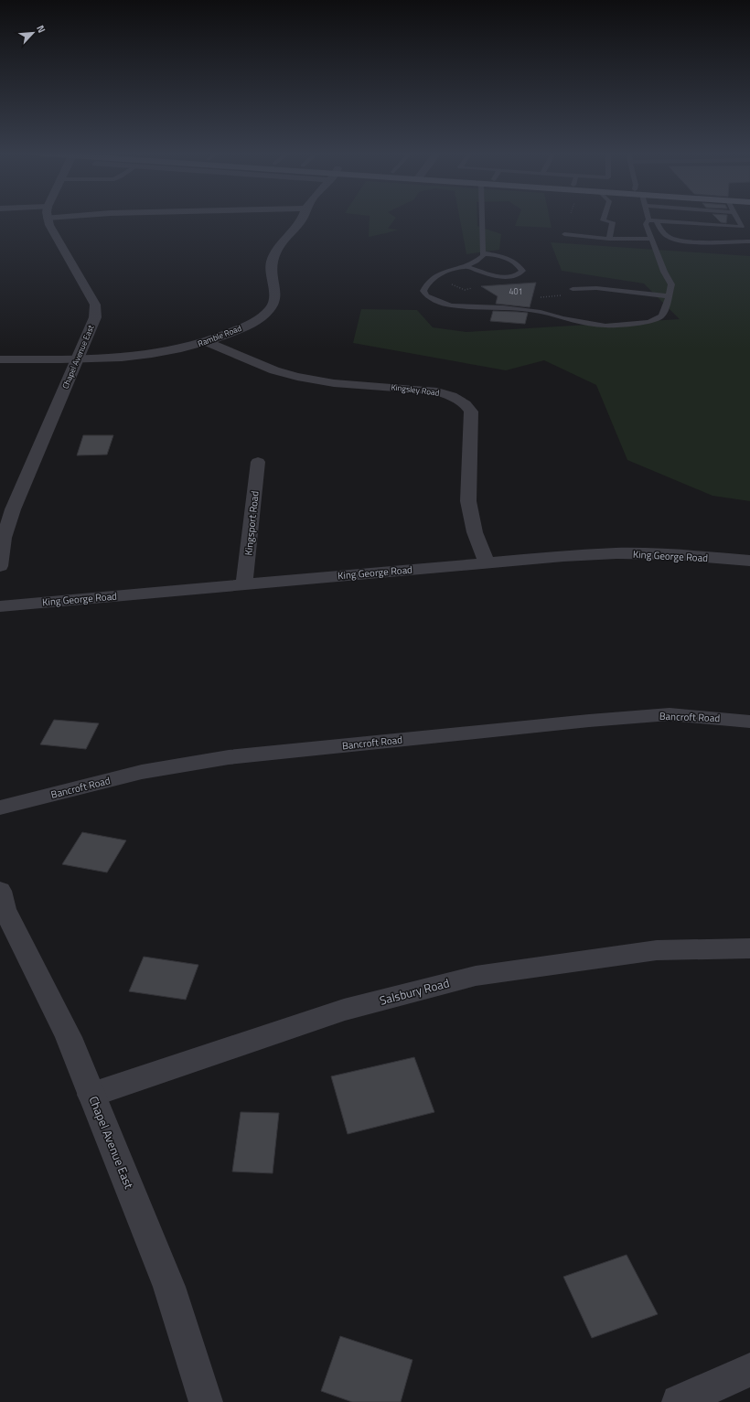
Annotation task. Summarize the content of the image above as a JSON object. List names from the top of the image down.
{
  "streets": {
    "street": [
      "Ramble Road",
      "Chapel Avenue East",
      "Kingsley Road",
      "Kingsport Road",
      "King George Road",
      "Bancroft Road",
      "Salsbury Road"
    ]
  },
  "crossings": [
    ["Ramble Road", "Chapel Avenue East"],
    ["Ramble Road", "Kingsley Road"],
    ["Chapel Avenue East", "Salsbury Road"],
    ["Kingsley Road", "King George Road"],
    ["Kingsport Road", "King George Road"]
  ],
  "house_numbers": ["401"],
  "north": "top right"
}
